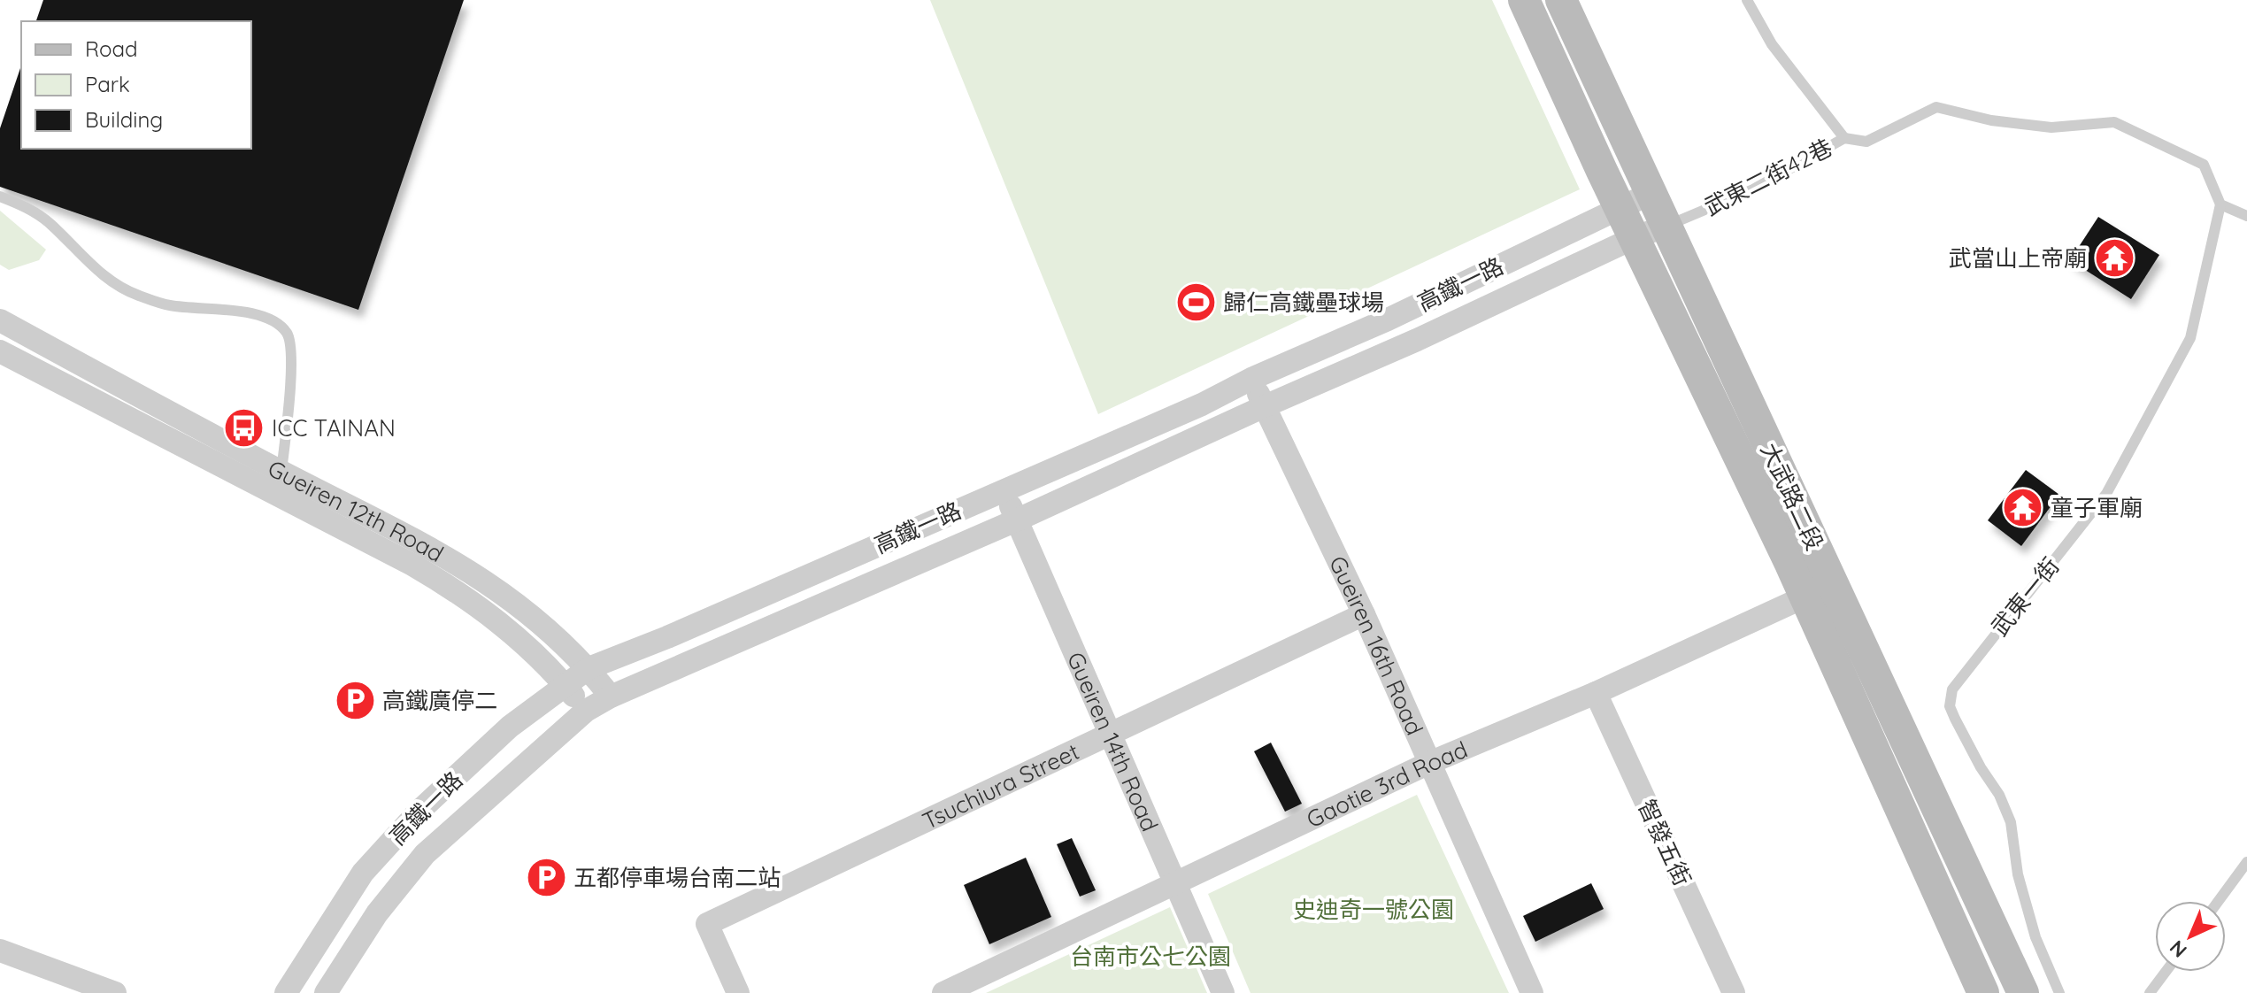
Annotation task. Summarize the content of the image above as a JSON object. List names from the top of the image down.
{
  "streets": {
    "street": [
      "高鐵一路",
      "大武路二段",
      "Gueiren 12th Road",
      "Gueiren 16th Road",
      "Gueiren 14th Road",
      "Gaotie 3rd Road",
      "Tsuchiura Street",
      "智發五街"
    ],
    "lane": ["武東二街42巷", "武東一街"]
  },
  "crossings": [
    ["武東二街42巷", "高鐵一路"],
    ["武東二街42巷", "大武路二段"],
    ["武東二街42巷", "武東一街"],
    ["高鐵一路", "大武路二段"],
    ["高鐵一路", "Gueiren 12th Road"],
    ["高鐵一路", "Gueiren 16th Road"],
    ["高鐵一路", "Gueiren 14th Road"],
    ["大武路二段", "Gaotie 3rd Road"],
    ["Gueiren 16th Road", "Gaotie 3rd Road"],
    ["Gueiren 16th Road", "Tsuchiura Street"],
    ["Gueiren 14th Road", "Gaotie 3rd Road"],
    ["Gueiren 14th Road", "Tsuchiura Street"],
    ["Gaotie 3rd Road", "智發五街"]
  ],
  "parks": ["史迪奇一號公園", "台南市公七公園"],
  "places": {
    "temple": ["武當山上帝廟", "童子軍廟"],
    "sports": ["歸仁高鐵壘球場"],
    "bus stop": ["ICC TAINAN"],
    "parking": ["高鐵廣停二", "五都停車場台南二站"]
  },
  "legend": ["Road", "Park", "Building"],
  "north": "bottom left"
}
